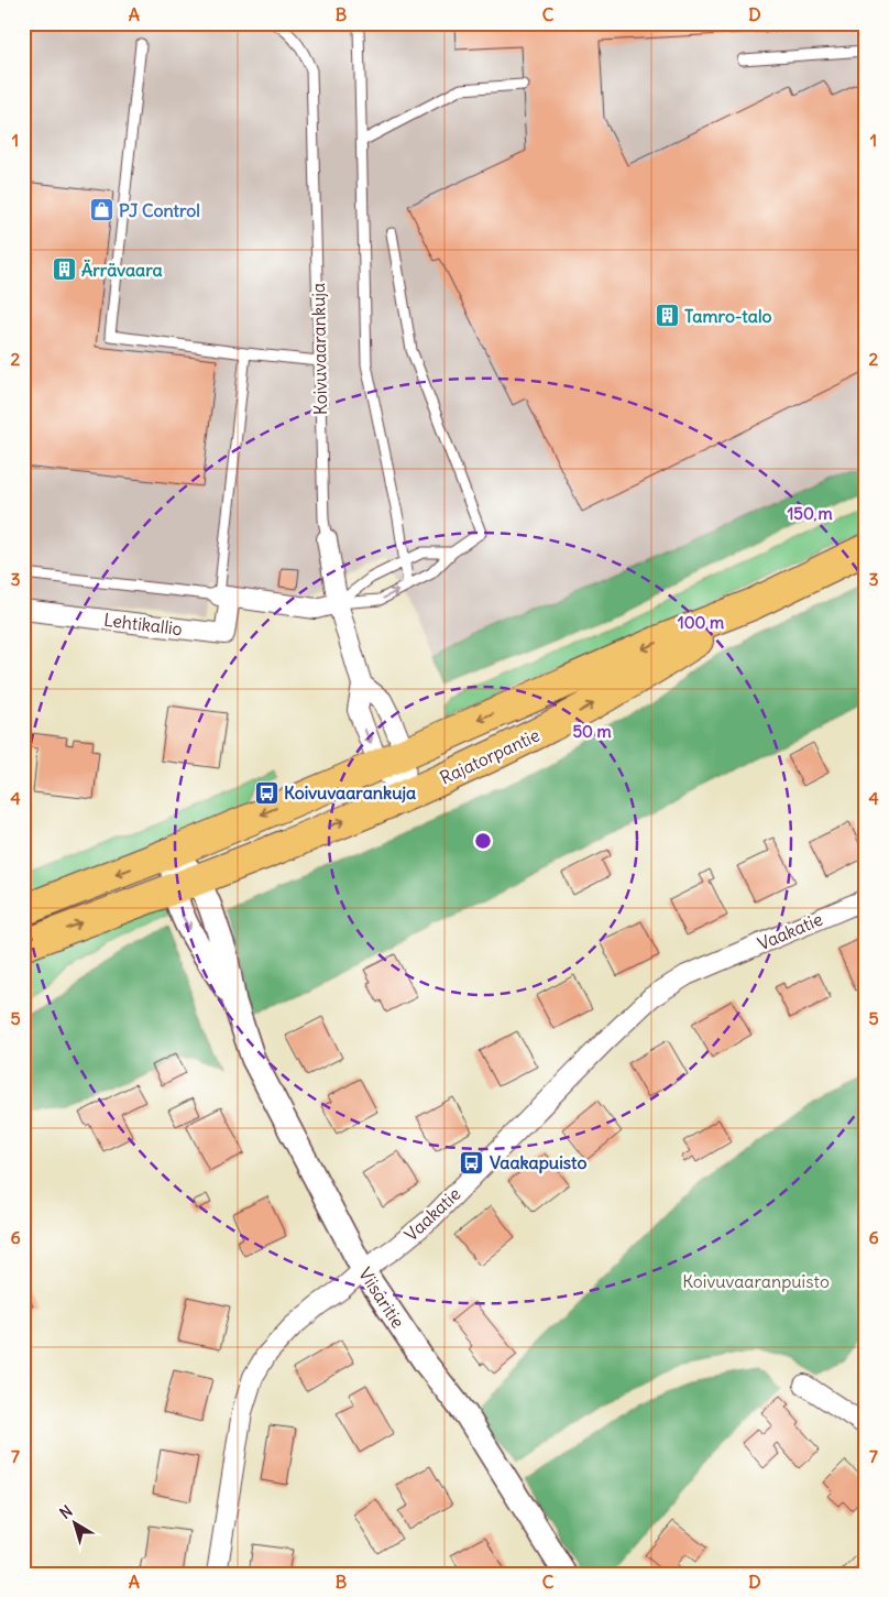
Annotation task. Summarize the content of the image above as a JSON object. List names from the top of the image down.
{
  "streets": {
    "main road": ["Rajatorpantie"],
    "street": [
      "Koivuvaarankuja",
      "Lehtikallio",
      "Vaakatie",
      "Viisaritie"
    ]
  },
  "crossings": [
    ["Koivuvaarankuja", "Rajatorpantie"],
    ["Rajatorpantie", "Viisaritie"],
    ["Vaakatie", "Viisaritie"]
  ],
  "parks": ["Koivuvaaranpuisto"],
  "places": {
    "shop": ["PJ Control"],
    "building": ["Ärrävaara", "Tamro-talo"],
    "bus stop": ["Koivuvaarankuja", "Vaakapuisto"]
  },
  "north": "top left",
  "grid": {
    "columns": [
      "A",
      "B",
      "C",
      "D"
    ],
    "rows": [
      "1",
      "2",
      "3",
      "4",
      "5",
      "6",
      "7"
    ]
  },
  "rings": ["150 m", "100 m", "50 m"]
}
